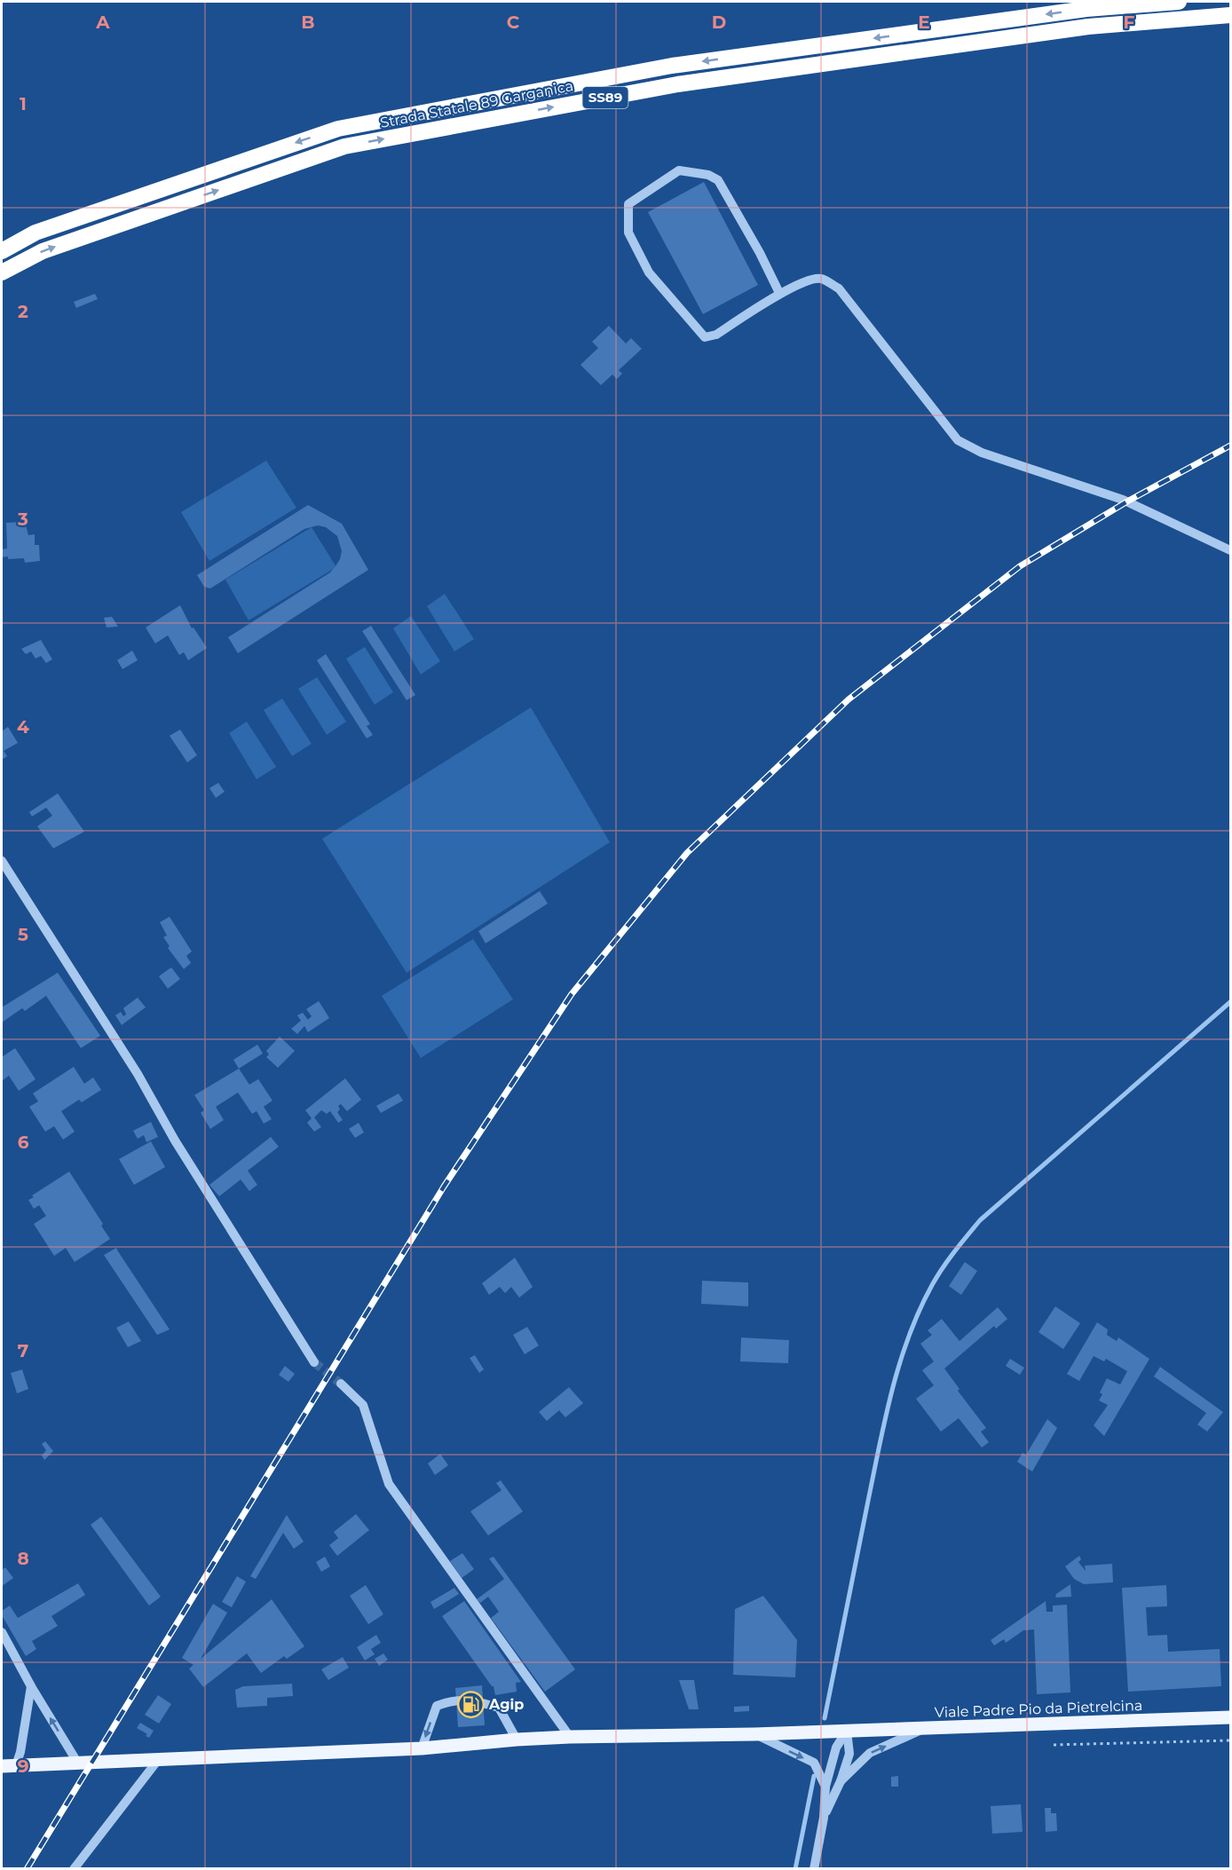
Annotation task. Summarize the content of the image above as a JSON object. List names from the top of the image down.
{
  "streets": {
    "highway": ["SS89", "Strada Statale 89 Garganica"],
    "main road": ["Viale Padre Pio da Pietrelcina"]
  },
  "places": {
    "fuel station": ["Agip"]
  },
  "grid": {
    "columns": [
      "A",
      "B",
      "C",
      "D",
      "E",
      "F"
    ],
    "rows": [
      "1",
      "2",
      "3",
      "4",
      "5",
      "6",
      "7",
      "8",
      "9"
    ]
  }
}
